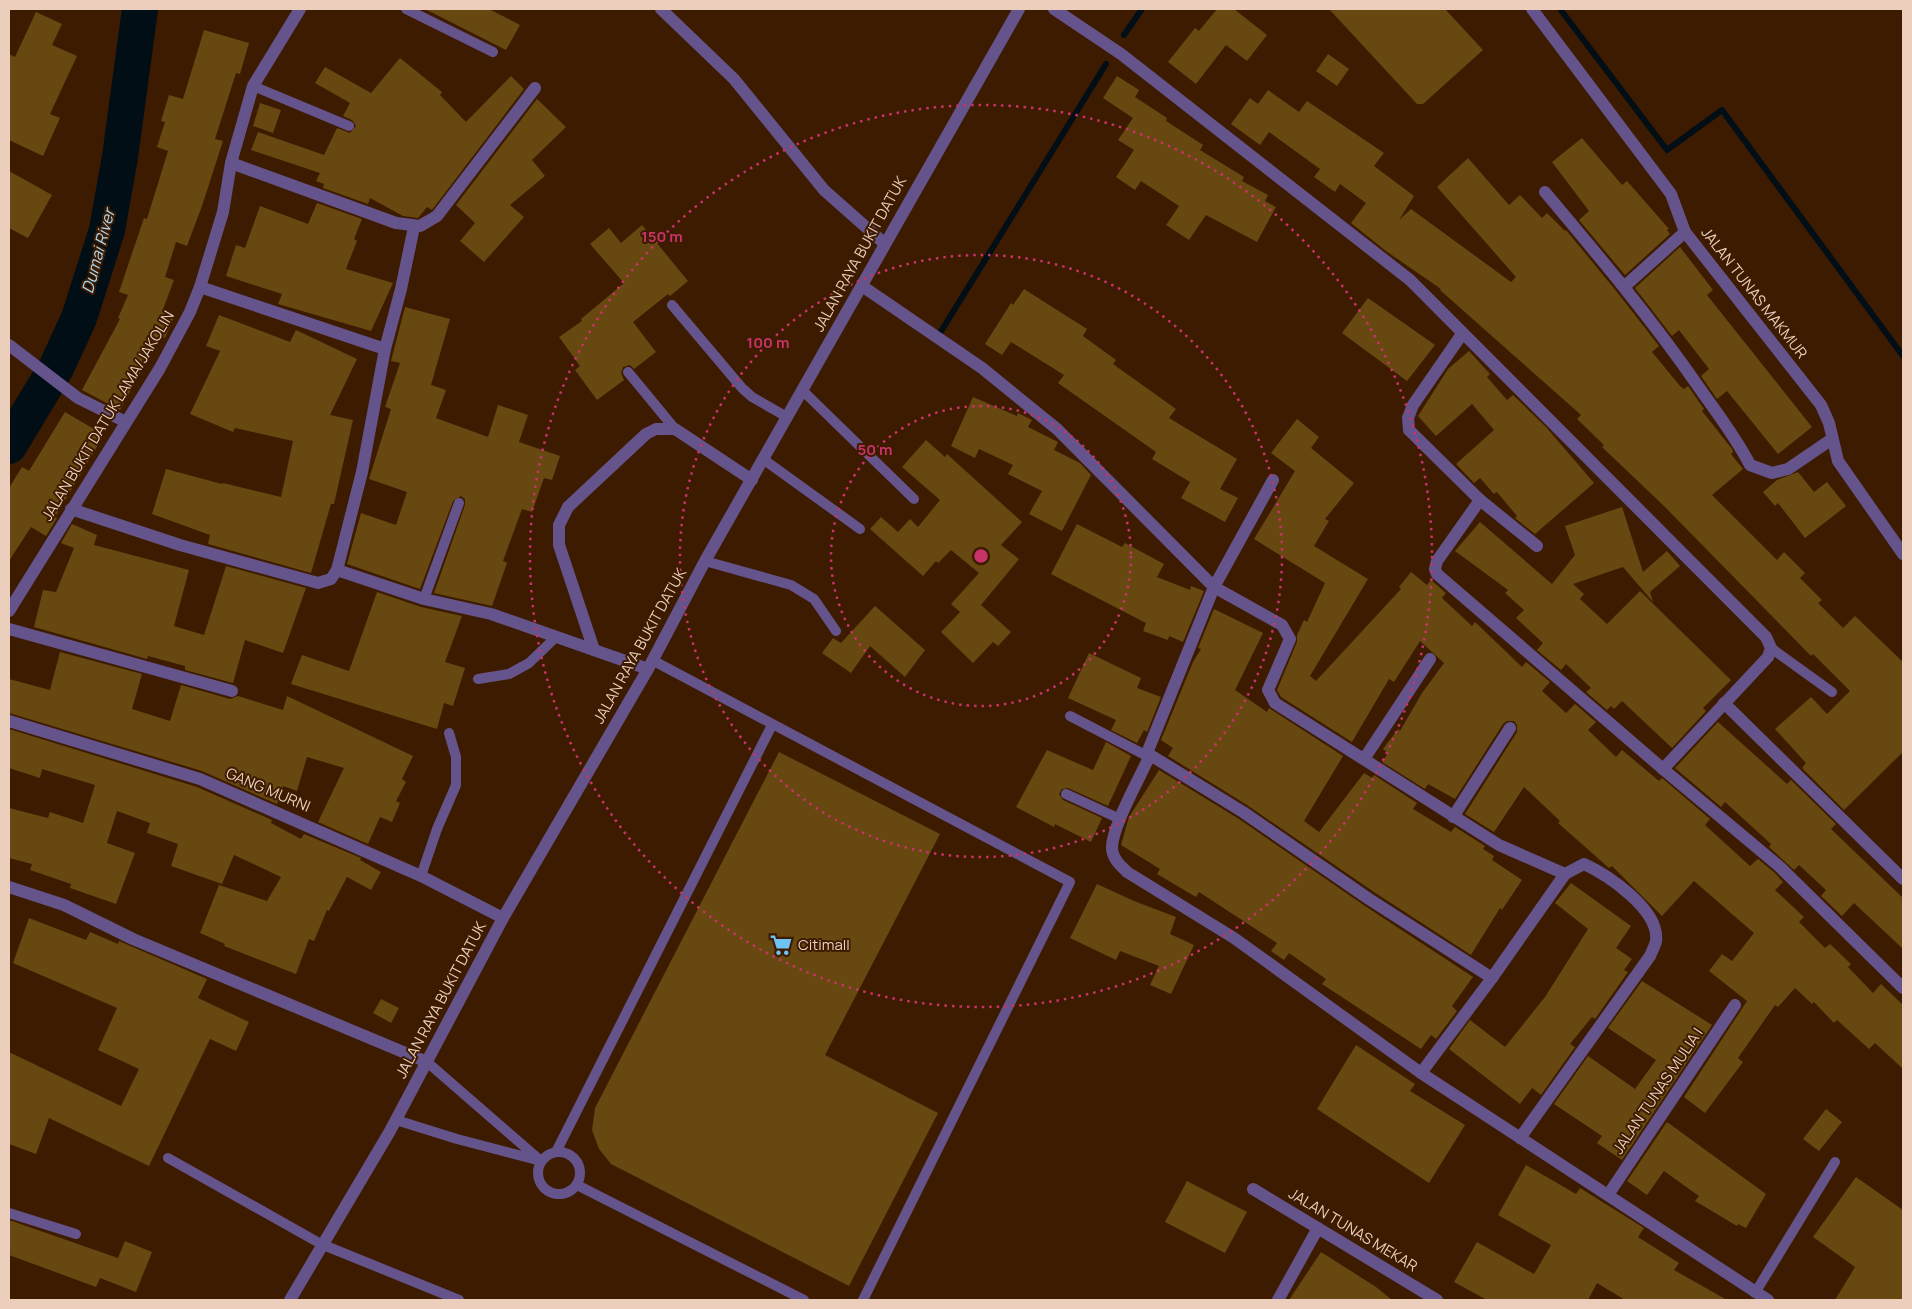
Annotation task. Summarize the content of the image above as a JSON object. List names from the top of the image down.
{
  "streets": {
    "street": [
      "JALAN RAYA BUKIT DATUK",
      "JALAN TUNAS MAKMUR",
      "JALAN BUKIT DATUK LAMA/JAKOLIN",
      "GANG MURNI",
      "JALAN TUNAS MULIA I",
      "JALAN TUNAS MEKAR"
    ]
  },
  "crossings": [
    ["JALAN RAYA BUKIT DATUK", "GANG MURNI"]
  ],
  "water": ["Dumai River"],
  "places": {
    "supermarket": ["Citimall"]
  },
  "rings": ["150 m", "100 m", "50 m"]
}
